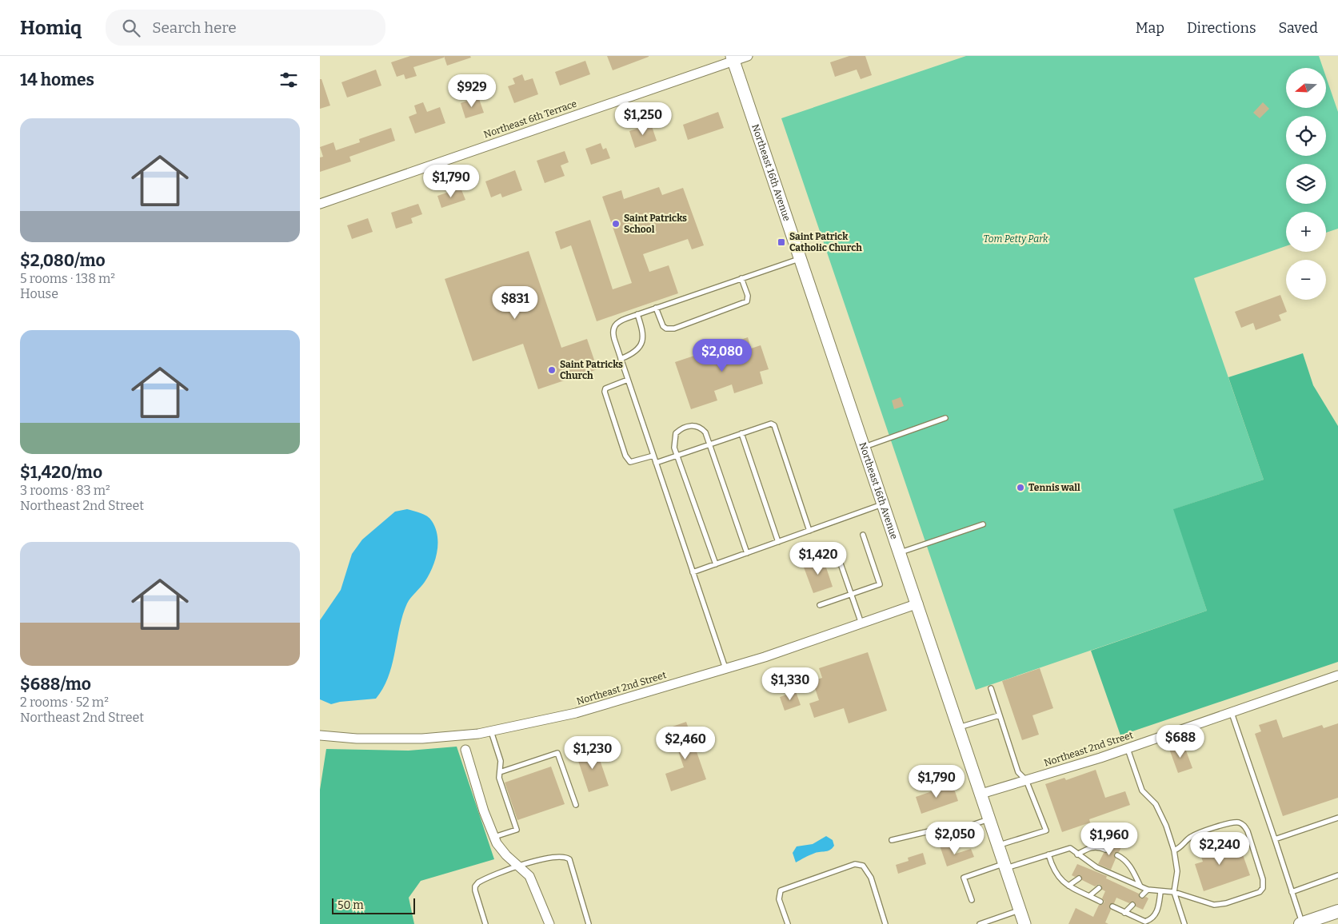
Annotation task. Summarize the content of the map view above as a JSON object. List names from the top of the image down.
{
  "streets": {
    "street": ["Northeast 6th Terrace", "Northeast 16th Avenue", "Northeast 2nd Street"]
  },
  "crossings": [
    ["Northeast 6th Terrace", "Northeast 16th Avenue"],
    ["Northeast 16th Avenue", "Northeast 2nd Street"]
  ],
  "parks": ["Tom Petty Park"],
  "places": {
    "other": ["Saint Patricks School", "Saint Patricks Church", "Tennis wall"],
    "transit": ["Saint Patrick Catholic Church"]
  },
  "scale_bar": "50 m",
  "north": "left",
  "page": {
    "header": "Homiq",
    "search": "Search here",
    "nav": ["Map", "Directions", "Saved"],
    "heading": "14 homes",
    "map_buttons": ["+", "−"],
    "price": [
      "$929",
      "$1,250",
      "$1,790",
      "$831",
      "$2,080",
      "$1,420",
      "$1,330",
      "$688",
      "$2,460",
      "$1,230",
      "$1,790",
      "$2,050",
      "$1,960",
      "$2,240"
    ],
    "list": [
      {
        "name": "$2,080/mo",
        "note": "5 rooms · 138 m² · House"
      },
      {
        "name": "$1,420/mo",
        "note": "3 rooms · 83 m² · Northeast 2nd Street"
      },
      {
        "name": "$688/mo",
        "note": "2 rooms · 52 m² · Northeast 2nd Street"
      }
    ],
    "scale": "50 m"
  }
}
